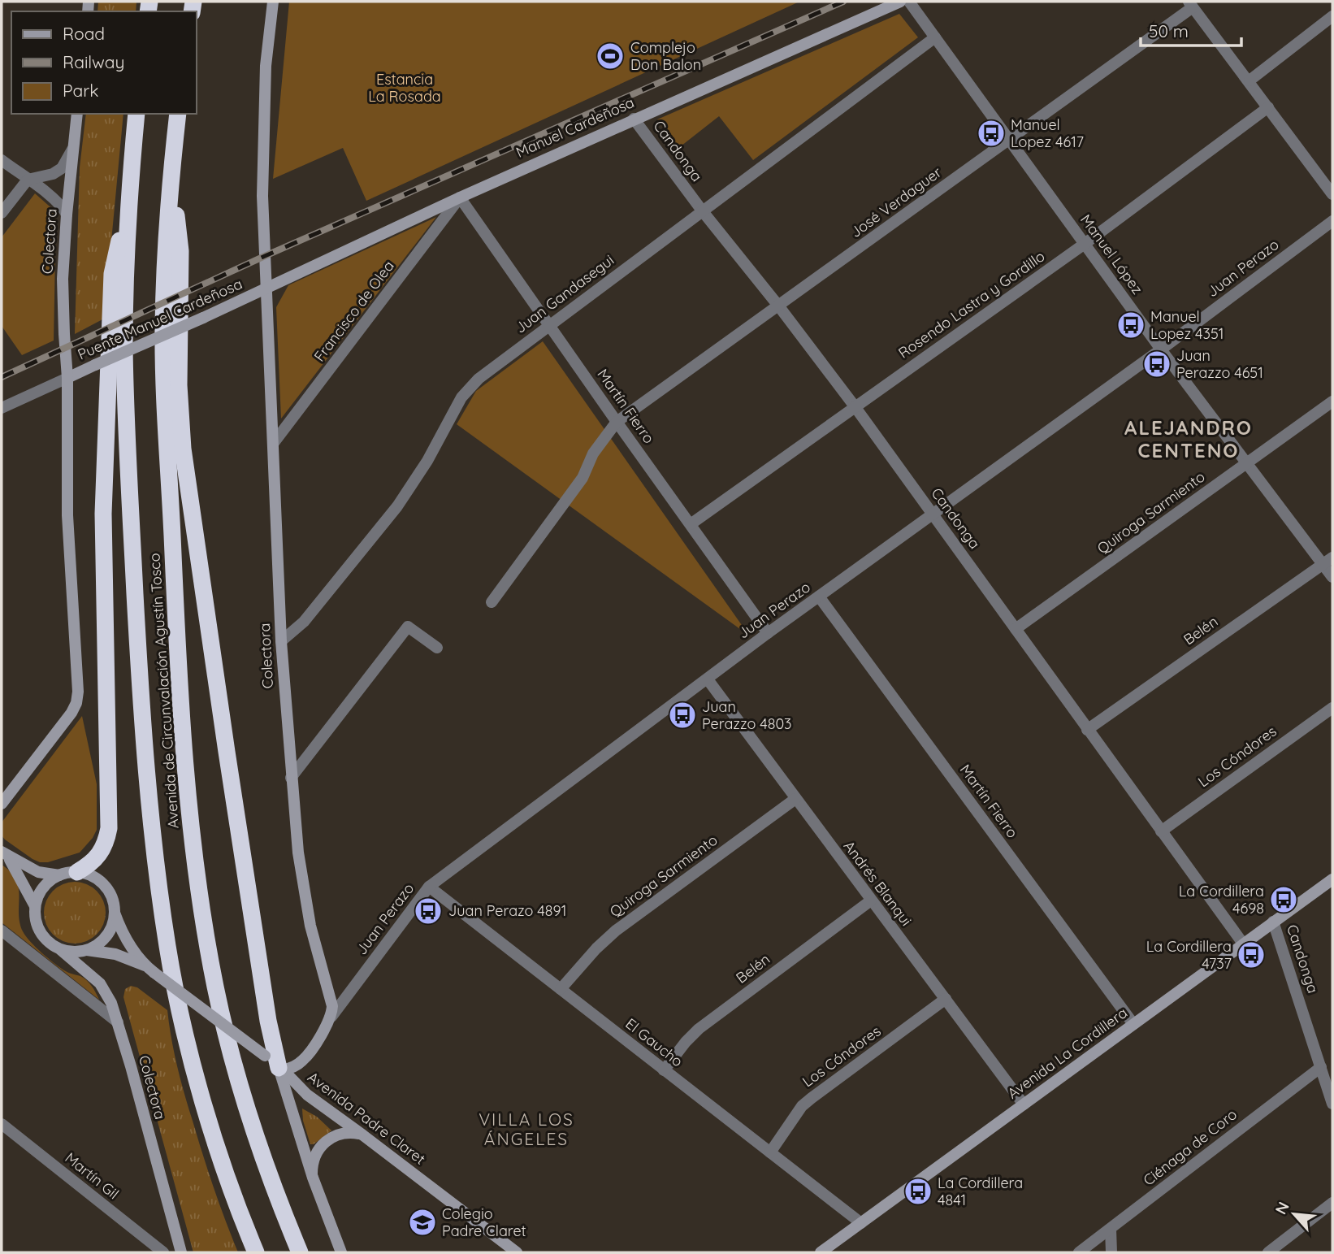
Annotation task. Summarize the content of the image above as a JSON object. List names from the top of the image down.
{
  "streets": {
    "highway": ["Avenida de Circunvalación Agustín Tosco"],
    "main road": [
      "Manuel Cardeñosa",
      "Colectora",
      "Juan Perazo",
      "Puente Manuel Cardeñosa",
      "Avenida La Cordillera",
      "Avenida Padre Claret"
    ],
    "street": [
      "Candonga",
      "José Verdaguer",
      "Manuel López",
      "Juan Gandasegui",
      "Rosendo Lastra y Gordillo",
      "Francisco de Olea",
      "Martín Fierro",
      "Quiroga Sarmiento",
      "Belén",
      "Los Cóndores",
      "Andrés Blanqui",
      "El Gaucho",
      "Ciénaga de Coro",
      "Martín Gil"
    ]
  },
  "crossings": [
    ["Manuel Cardeñosa", "Candonga"],
    ["Manuel Cardeñosa", "Colectora"],
    ["Manuel Cardeñosa", "Francisco de Olea"],
    ["Manuel Cardeñosa", "Puente Manuel Cardeñosa"],
    ["Manuel Cardeñosa", "Martín Fierro"],
    ["Candonga", "José Verdaguer"],
    ["Candonga", "Juan Perazo"],
    ["Candonga", "Juan Gandasegui"],
    ["Candonga", "Rosendo Lastra y Gordillo"],
    ["Candonga", "Quiroga Sarmiento"],
    ["Candonga", "Belén"],
    ["Candonga", "Los Cóndores"],
    ["Candonga", "Avenida La Cordillera"],
    ["Candonga", "Ciénaga de Coro"],
    ["José Verdaguer", "Manuel López"],
    ["José Verdaguer", "Martín Fierro"],
    ["Colectora", "Juan Perazo"],
    ["Colectora", "Juan Gandasegui"],
    ["Colectora", "Francisco de Olea"],
    ["Colectora", "Puente Manuel Cardeñosa"],
    ["Colectora", "Avenida Padre Claret"],
    ["Manuel López", "Juan Perazo"],
    ["Manuel López", "Juan Gandasegui"],
    ["Manuel López", "Rosendo Lastra y Gordillo"],
    ["Manuel López", "Quiroga Sarmiento"],
    ["Manuel López", "Belén"],
    ["Juan Perazo", "Martín Fierro"],
    ["Juan Perazo", "Andrés Blanqui"],
    ["Juan Perazo", "El Gaucho"],
    ["Juan Perazo", "Avenida Padre Claret"],
    ["Juan Gandasegui", "Martín Fierro"],
    ["Rosendo Lastra y Gordillo", "Martín Fierro"],
    ["Francisco de Olea", "Martín Fierro"],
    ["Martín Fierro", "Avenida La Cordillera"],
    ["Quiroga Sarmiento", "Andrés Blanqui"],
    ["Quiroga Sarmiento", "El Gaucho"],
    ["Belén", "Andrés Blanqui"],
    ["Belén", "El Gaucho"],
    ["Los Cóndores", "Andrés Blanqui"],
    ["Los Cóndores", "El Gaucho"],
    ["Andrés Blanqui", "Avenida La Cordillera"],
    ["El Gaucho", "Avenida La Cordillera"]
  ],
  "districts": ["ALEJANDRO CENTENO", "VILLA LOS ÁNGELES"],
  "parks": ["Estancia La Rosada"],
  "places": {
    "sports": ["Complejo Don Balon"],
    "bus stop": [
      "Manuel Lopez 4617",
      "Manuel Lopez 4351",
      "Juan Perazzo 4651",
      "Juan Perazzo 4803",
      "La Cordillera 4698",
      "Juan Perazo 4891",
      "La Cordillera 4737",
      "La Cordillera 4841"
    ],
    "school or university": ["Colegio Padre Claret"]
  },
  "legend": ["Road", "Railway", "Park"],
  "scale_bar": "50 m",
  "north": "top left"
}
